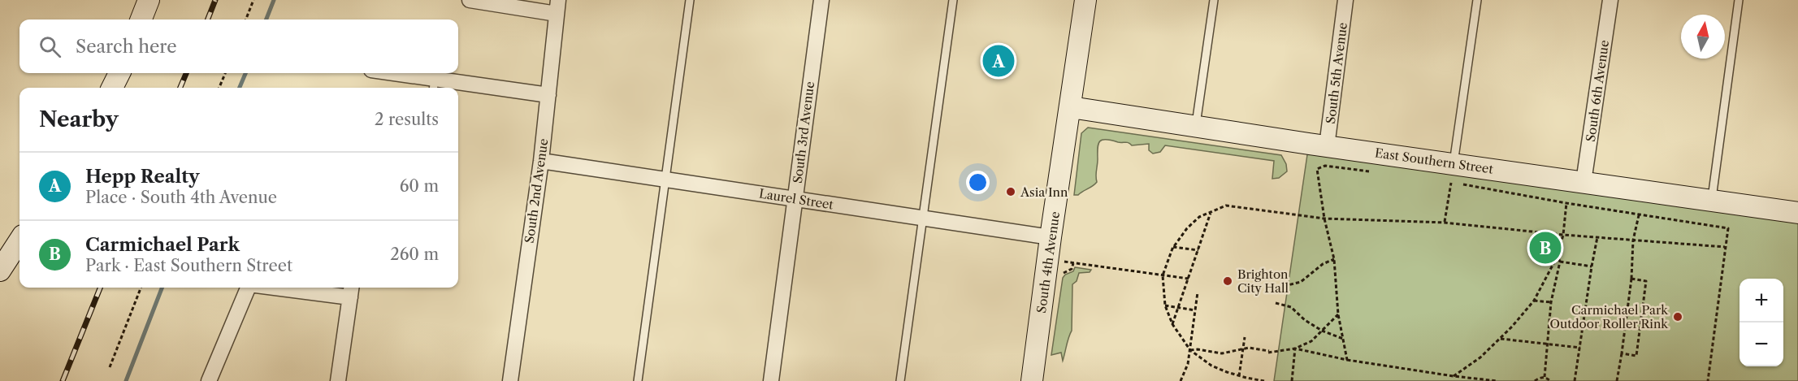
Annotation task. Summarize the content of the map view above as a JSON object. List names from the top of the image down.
{
  "streets": {
    "street": [
      "South 5th Avenue",
      "South 6th Avenue",
      "South 3rd Avenue",
      "East Southern Street",
      "South 2nd Avenue",
      "Laurel Street",
      "South 4th Avenue"
    ]
  },
  "crossings": [
    ["South 5th Avenue", "East Southern Street"],
    ["South 6th Avenue", "East Southern Street"],
    ["South 3rd Avenue", "Laurel Street"],
    ["East Southern Street", "South 4th Avenue"],
    ["South 2nd Avenue", "Laurel Street"],
    ["Laurel Street", "South 4th Avenue"]
  ],
  "places": ["Asia Inn", "Brighton City Hall", "Carmichael Park Outdoor Roller Rink"],
  "north": "top",
  "page": {
    "search": "Search here",
    "pins": ["A", "B"],
    "heading": ["Nearby", "2 results"],
    "list": [
      {
        "mark": "A",
        "name": "Hepp Realty",
        "note": "Place · South 4th Avenue",
        "value": "60 m"
      },
      {
        "mark": "B",
        "name": "Carmichael Park",
        "note": "Park · East Southern Street",
        "value": "260 m"
      }
    ],
    "map_buttons": ["+", "−"]
  }
}
